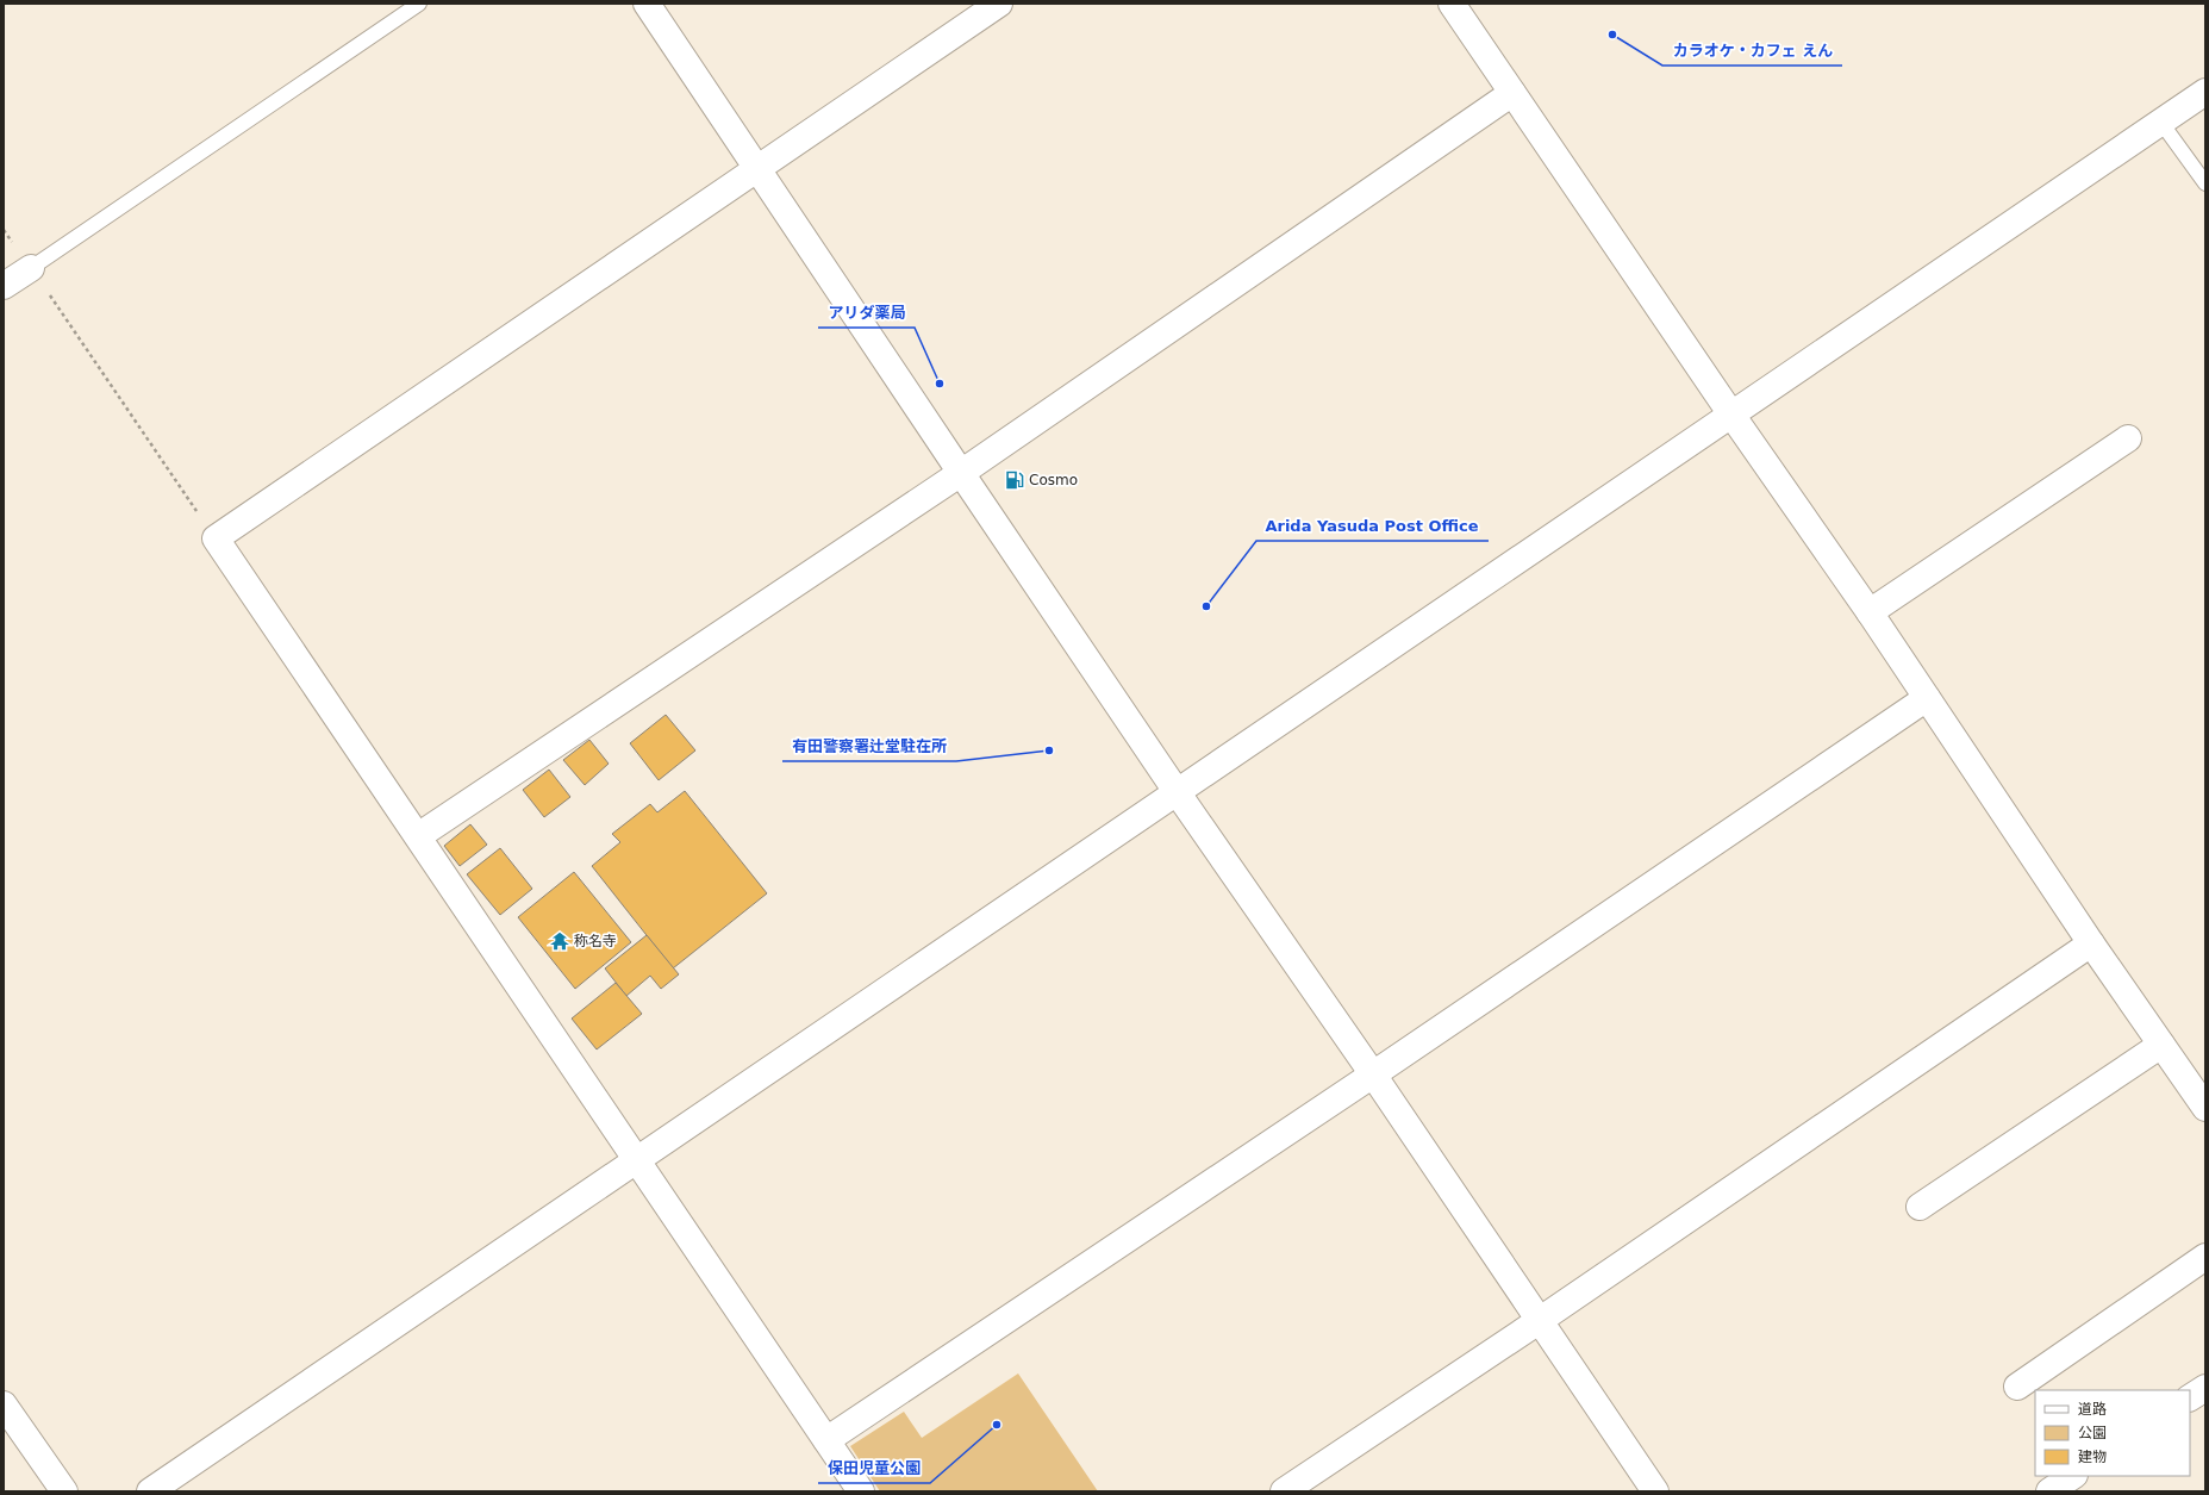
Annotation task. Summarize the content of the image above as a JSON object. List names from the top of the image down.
{
  "places": {
    "other": [
      "カラオケ・カフェ えん",
      "アリダ薬局",
      "Arida Yasuda Post Office",
      "有田警察署辻堂駐在所",
      "保田児童公園"
    ],
    "fuel station": ["Cosmo"],
    "temple": ["称名寺"]
  },
  "legend": ["道路", "公園", "建物"]
}
